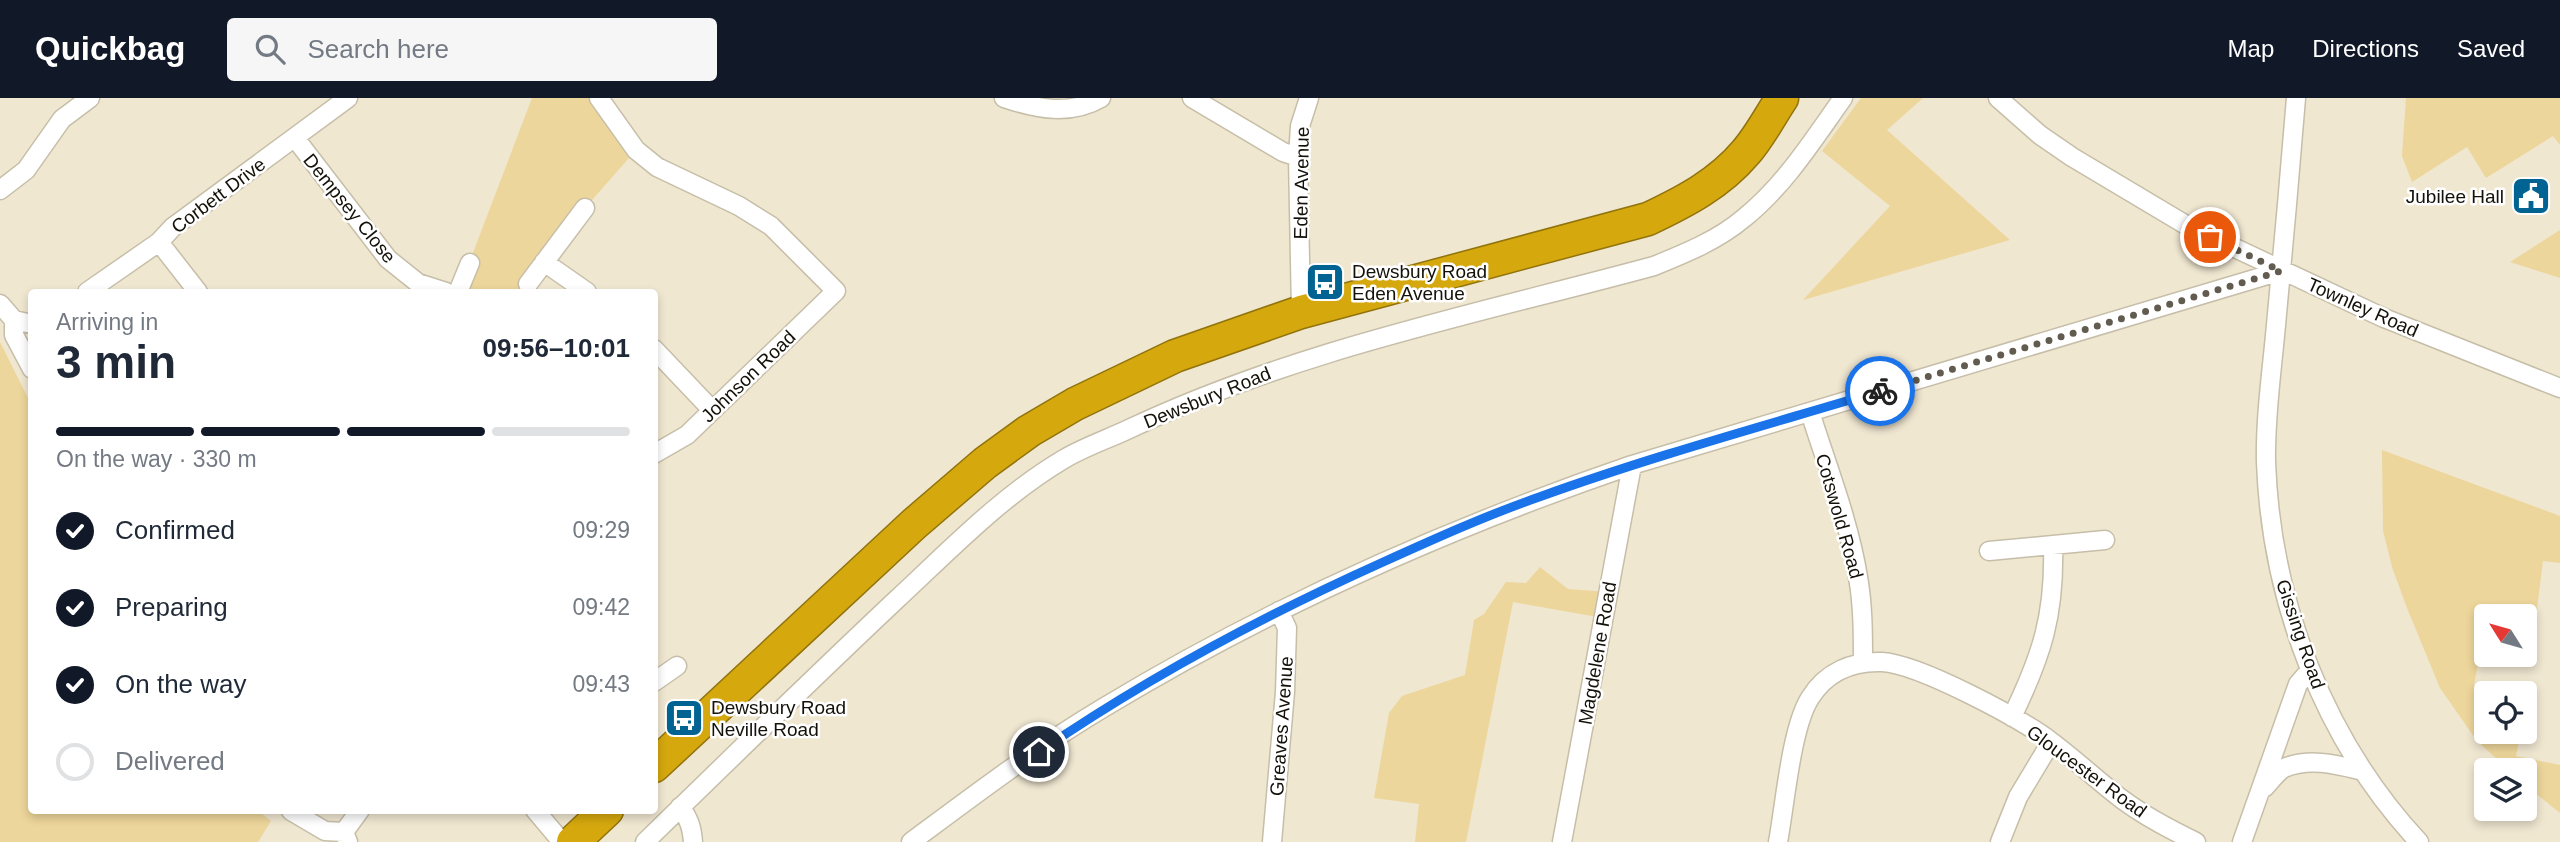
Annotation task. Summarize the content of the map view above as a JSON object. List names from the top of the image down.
{
  "streets": {
    "street": [
      "Eden Avenue",
      "Corbett Drive",
      "Dempsey Close",
      "Townley Road",
      "Johnson Road",
      "Dewsbury Road",
      "Cotswold Road",
      "Gissing Road",
      "Magdelene Road",
      "Greaves Avenue",
      "Gloucester Road"
    ]
  },
  "crossings": [
    ["Corbett Drive", "Dempsey Close"],
    ["Townley Road", "Gissing Road"],
    ["Cotswold Road", "Gloucester Road"]
  ],
  "places": {
    "public building": ["Jubilee Hall"],
    "bus stop": ["Dewsbury Road Eden Avenue", "Dewsbury Road Neville Road"]
  },
  "north": "top left",
  "page": {
    "header": "Quickbag",
    "search": "Search here",
    "nav": ["Map", "Directions", "Saved"],
    "heading": ["3 min", "Arriving in", "09:56–10:01"],
    "bar": "On the way · 330 m",
    "list": [
      ["Confirmed", "09:29"],
      ["Preparing", "09:42"],
      ["On the way", "09:43"],
      "Delivered"
    ]
  }
}
